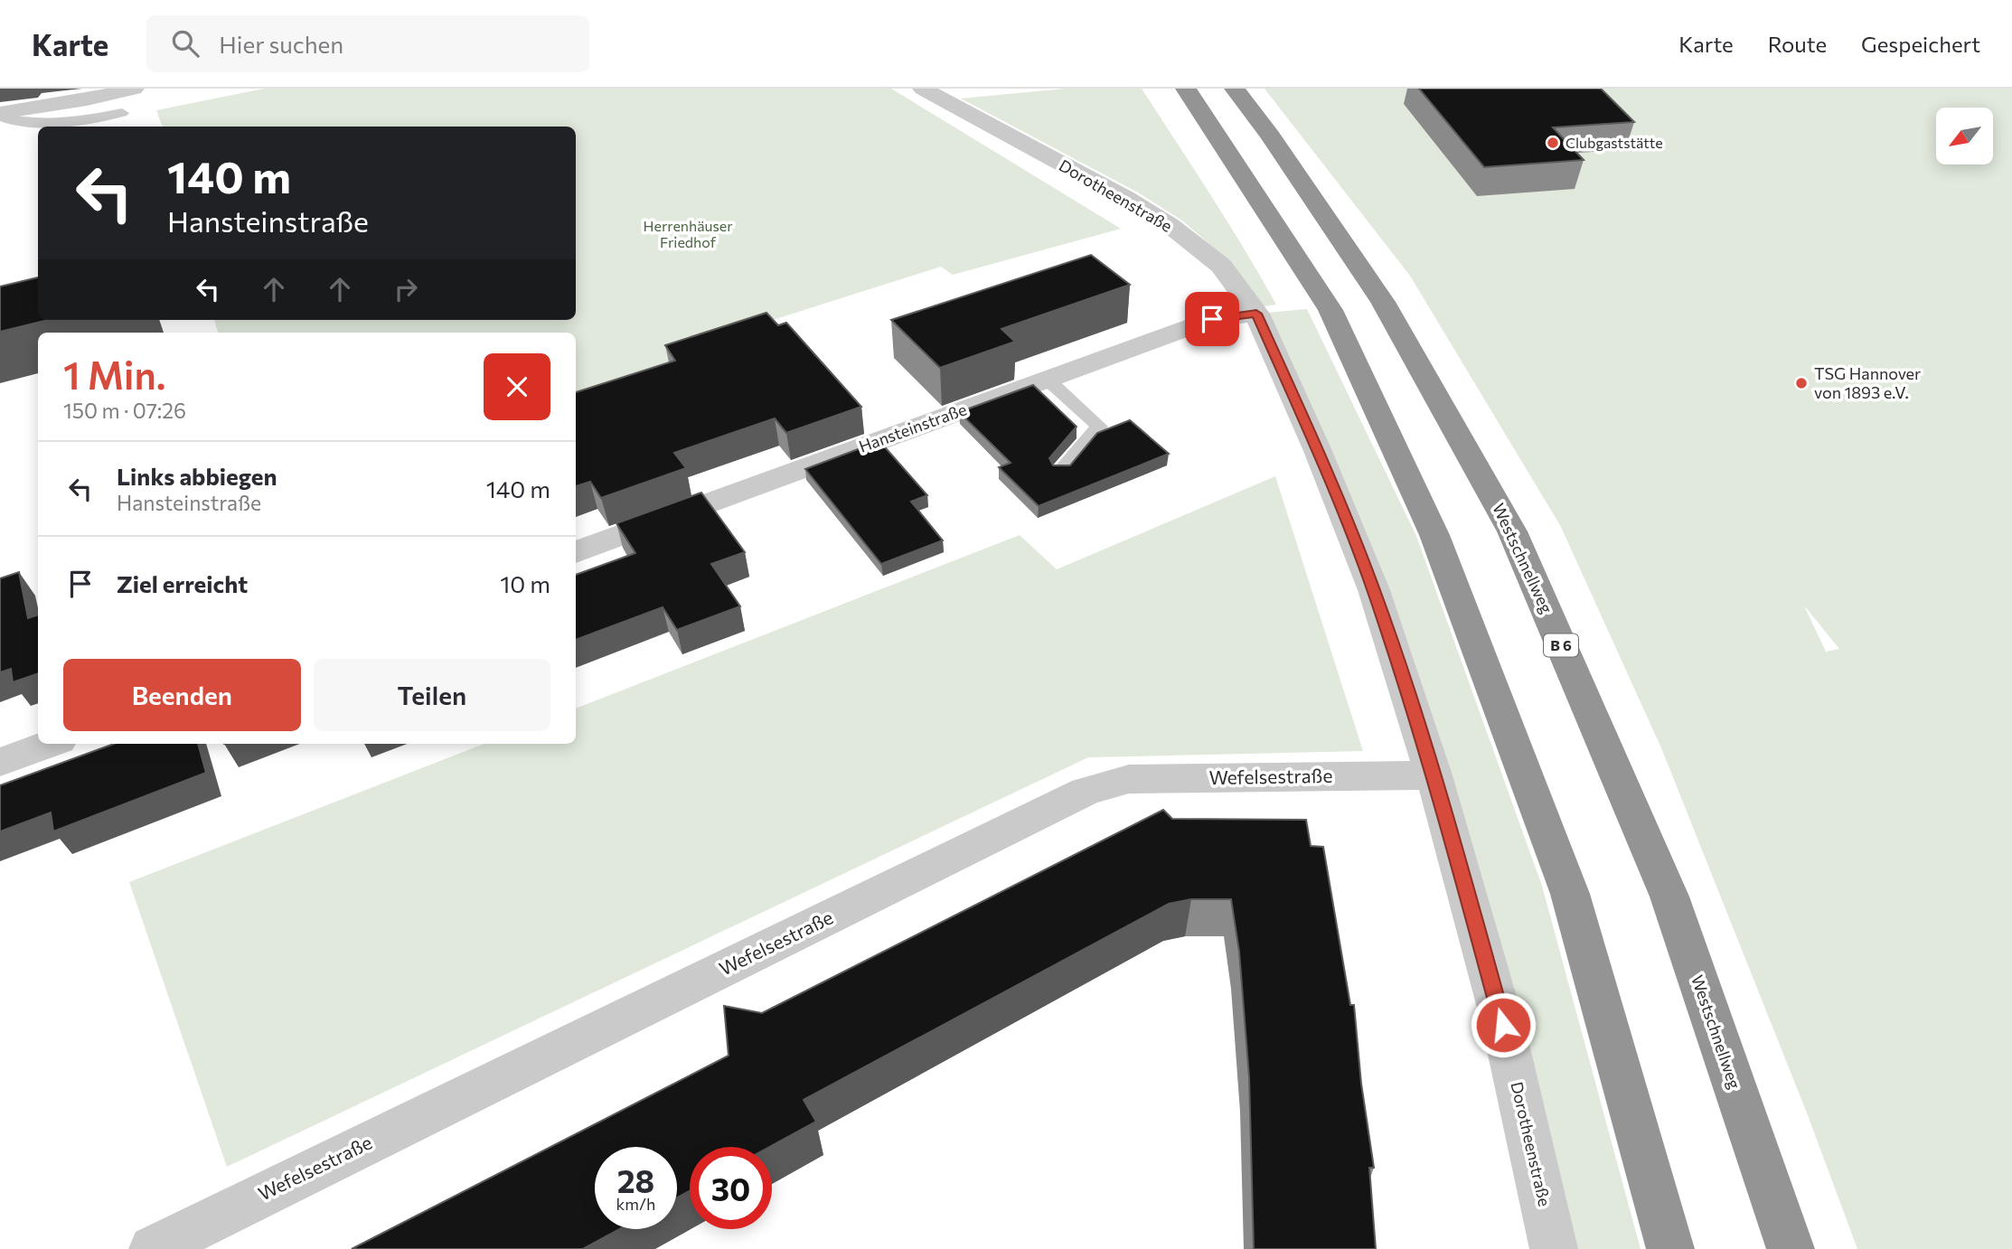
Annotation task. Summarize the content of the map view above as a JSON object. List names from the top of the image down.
{
  "streets": {
    "highway": ["Westschnellweg", "B 6"],
    "street": ["Dorotheenstraße", "Hansteinstraße", "Wefelsestraße"]
  },
  "crossings": [
    ["Dorotheenstraße", "Hansteinstraße"],
    ["Dorotheenstraße", "Wefelsestraße"]
  ],
  "parks": ["Herrenhäuser Friedhof"],
  "places": ["Clubgaststätte", "TSG Hannover von 1893 e.V."],
  "north": "bottom left",
  "page": {
    "header": "Karte",
    "search": "Hier suchen",
    "nav": ["Karte", "Route", "Gespeichert"],
    "turn": ["140 m", "Hansteinstraße"],
    "heading": ["1 Min.", "150 m · 07:26"],
    "list": [
      {
        "name": "Links abbiegen",
        "note": "Hansteinstraße",
        "value": "140 m"
      },
      {
        "name": "Ziel erreicht",
        "value": "10 m"
      }
    ],
    "buttons": ["Beenden", "Teilen"],
    "speed": "28 km/h",
    "limit": "30"
  }
}
